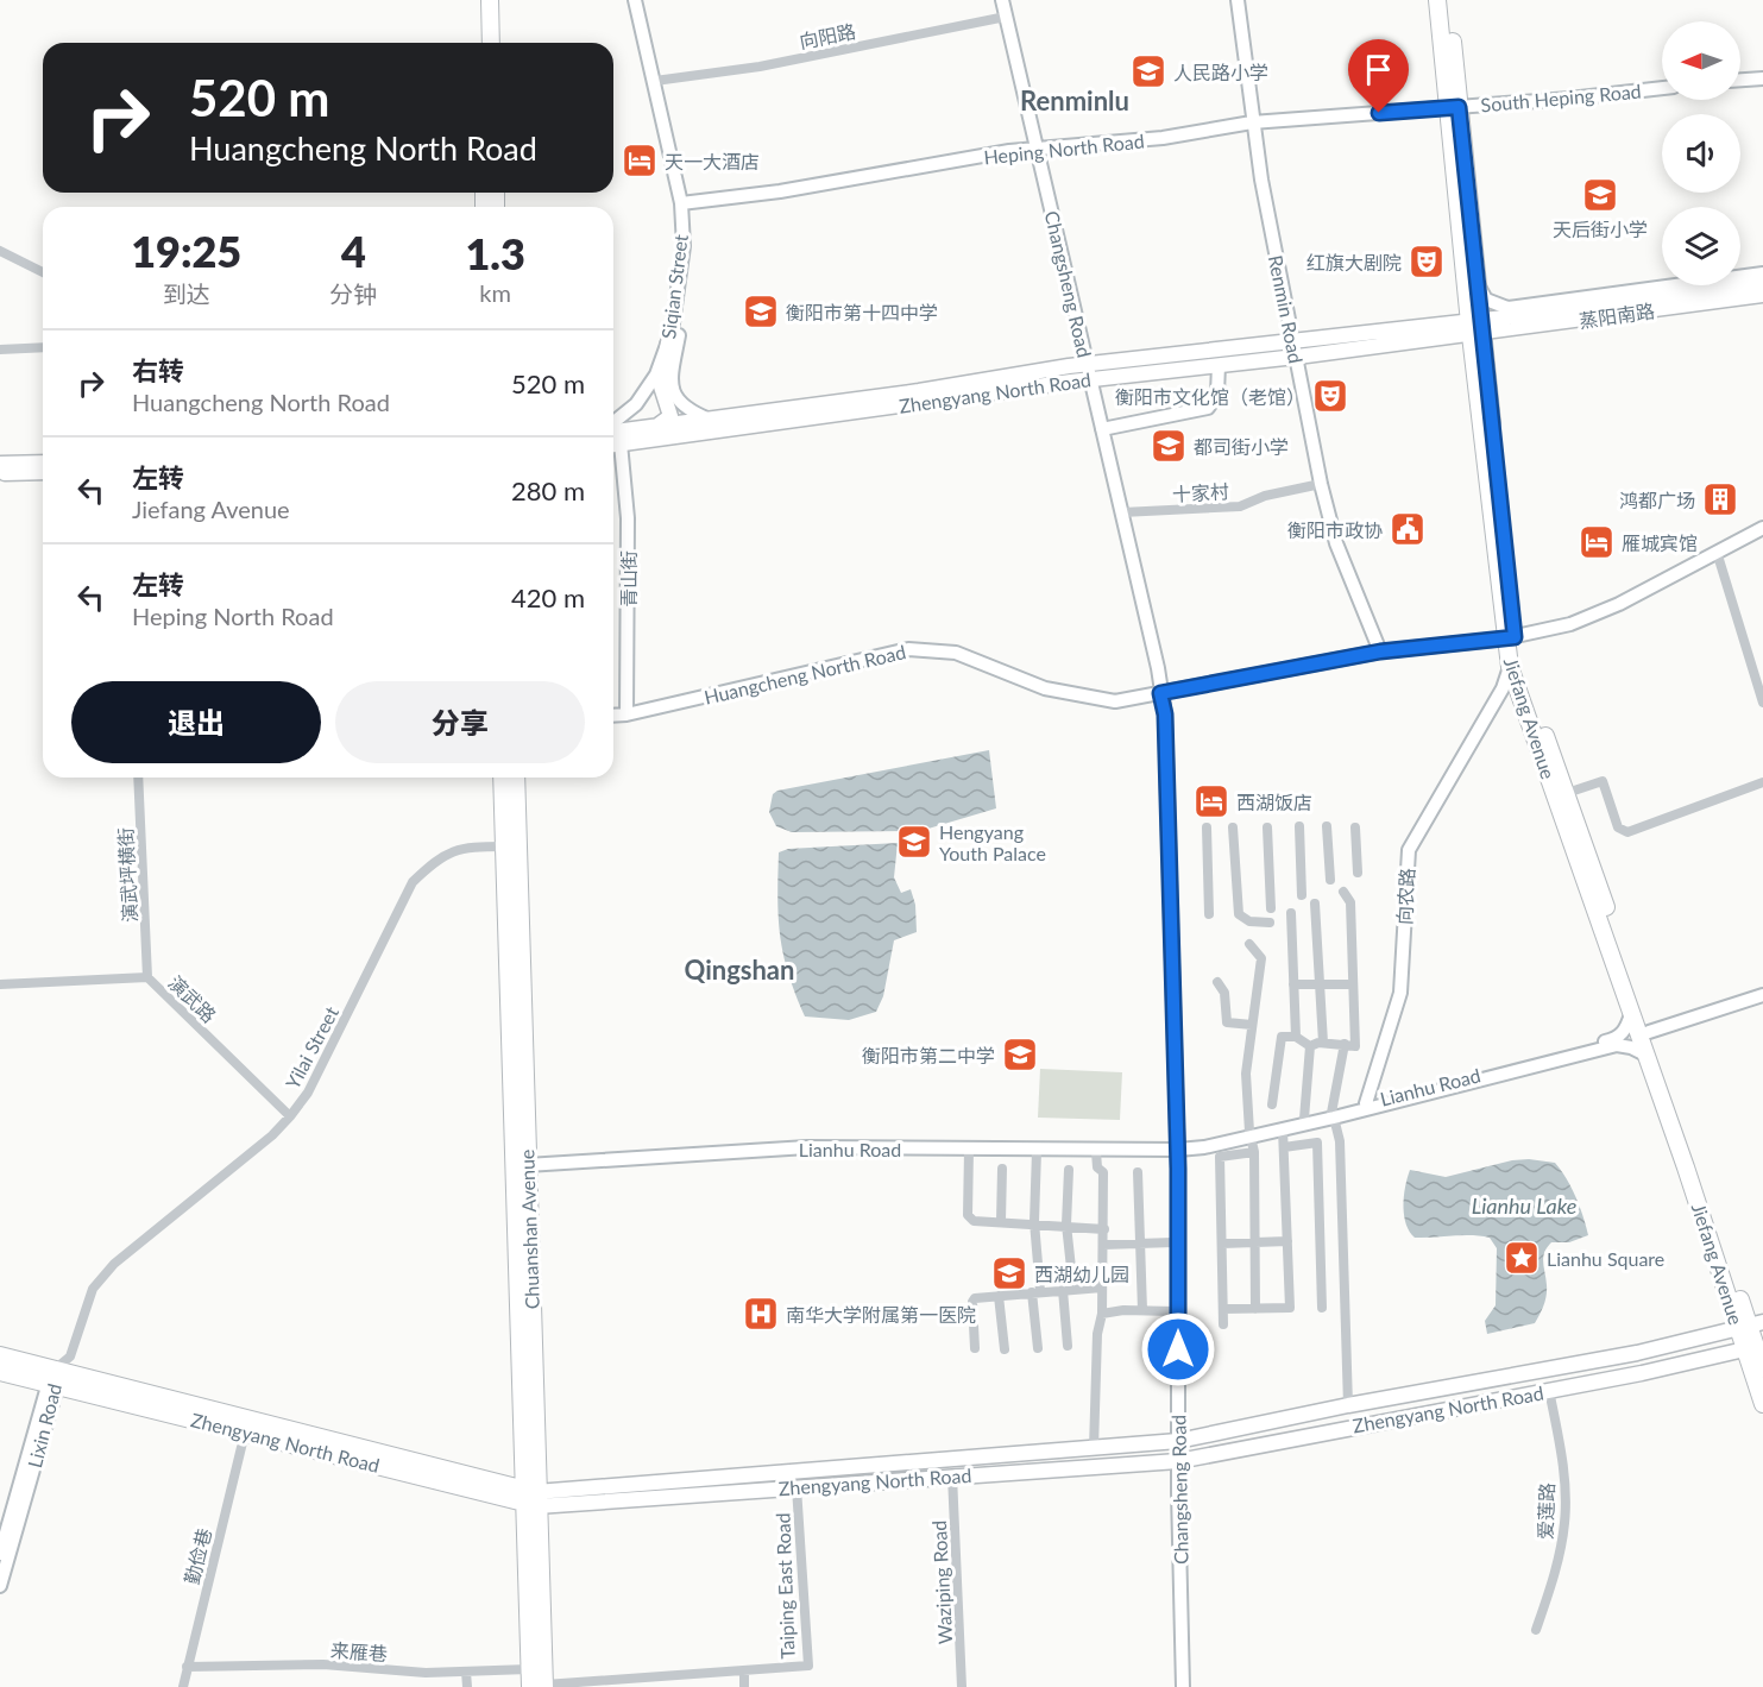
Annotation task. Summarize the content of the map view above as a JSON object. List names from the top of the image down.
{
  "streets": {
    "highway": ["Zhengyang North Road", "Jiefang Avenue", "Chuanshan Avenue"],
    "main road": ["蒸阳南路"],
    "street": [
      "向阳路",
      "South Heping Road",
      "Heping North Road",
      "Changsheng Road",
      "Siqian Street",
      "Renmin Road",
      "十家村",
      "青山街",
      "Huangcheng North Road",
      "演武坪横街",
      "向农路",
      "演武路",
      "Yilai Street",
      "Lianhu Road",
      "Lixin Road",
      "爱莲路",
      "勤俭巷",
      "Waziping Road",
      "Taiping East Road",
      "来雁巷"
    ]
  },
  "crossings": [
    ["向阳路", "Changsheng Road"],
    ["向阳路", "Siqian Street"],
    ["South Heping Road", "Heping North Road"],
    ["South Heping Road", "Jiefang Avenue"],
    ["Heping North Road", "Changsheng Road"],
    ["Heping North Road", "Siqian Street"],
    ["Heping North Road", "Renmin Road"],
    ["Heping North Road", "Jiefang Avenue"],
    ["Changsheng Road", "Zhengyang North Road"],
    ["Changsheng Road", "十家村"],
    ["Changsheng Road", "Huangcheng North Road"],
    ["Changsheng Road", "Lianhu Road"],
    ["Siqian Street", "Zhengyang North Road"],
    ["Renmin Road", "Zhengyang North Road"],
    ["Renmin Road", "十家村"],
    ["Renmin Road", "Huangcheng North Road"],
    ["蒸阳南路", "Zhengyang North Road"],
    ["蒸阳南路", "Jiefang Avenue"],
    ["Zhengyang North Road", "青山街"],
    ["Zhengyang North Road", "Jiefang Avenue"],
    ["Zhengyang North Road", "Yilai Street"],
    ["Zhengyang North Road", "Chuanshan Avenue"],
    ["Zhengyang North Road", "Lixin Road"],
    ["Zhengyang North Road", "爱莲路"],
    ["Zhengyang North Road", "勤俭巷"],
    ["Zhengyang North Road", "Waziping Road"],
    ["Zhengyang North Road", "Taiping East Road"],
    ["青山街", "Huangcheng North Road"],
    ["Huangcheng North Road", "Jiefang Avenue"],
    ["Jiefang Avenue", "向农路"],
    ["Jiefang Avenue", "Lianhu Road"],
    ["演武坪横街", "演武路"],
    ["向农路", "Lianhu Road"],
    ["演武路", "Yilai Street"],
    ["Yilai Street", "Chuanshan Avenue"],
    ["Yilai Street", "Lixin Road"],
    ["Lianhu Road", "Chuanshan Avenue"],
    ["Chuanshan Avenue", "Taiping East Road"],
    ["Chuanshan Avenue", "来雁巷"],
    ["勤俭巷", "来雁巷"]
  ],
  "districts": ["Renminlu", "Qingshan"],
  "water": ["Lianhu Lake"],
  "places": {
    "school or university": [
      "人民路小学",
      "天后街小学",
      "衡阳市第十四中学",
      "都司街小学",
      "Hengyang Youth Palace",
      "衡阳市第二中学",
      "西湖幼儿园"
    ],
    "hotel": ["天一大酒店", "雁城宾馆", "西湖饭店"],
    "theatre": ["红旗大剧院", "衡阳市文化馆（老馆）"],
    "building": ["鸿都广场"],
    "public building": ["衡阳市政协"],
    "place": ["Lianhu Square"],
    "hospital": ["南华大学附属第一医院"]
  },
  "north": "left",
  "page": {
    "turn": ["520 m", "Huangcheng North Road"],
    "eta": [
      "19:25",
      "到达",
      "4",
      "分钟",
      "1.3",
      "km"
    ],
    "list": [
      {
        "name": "右转",
        "note": "Huangcheng North Road",
        "value": "520 m"
      },
      {
        "name": "左转",
        "note": "Jiefang Avenue",
        "value": "280 m"
      },
      {
        "name": "左转",
        "note": "Heping North Road",
        "value": "420 m"
      }
    ],
    "buttons": ["退出", "分享"]
  }
}
